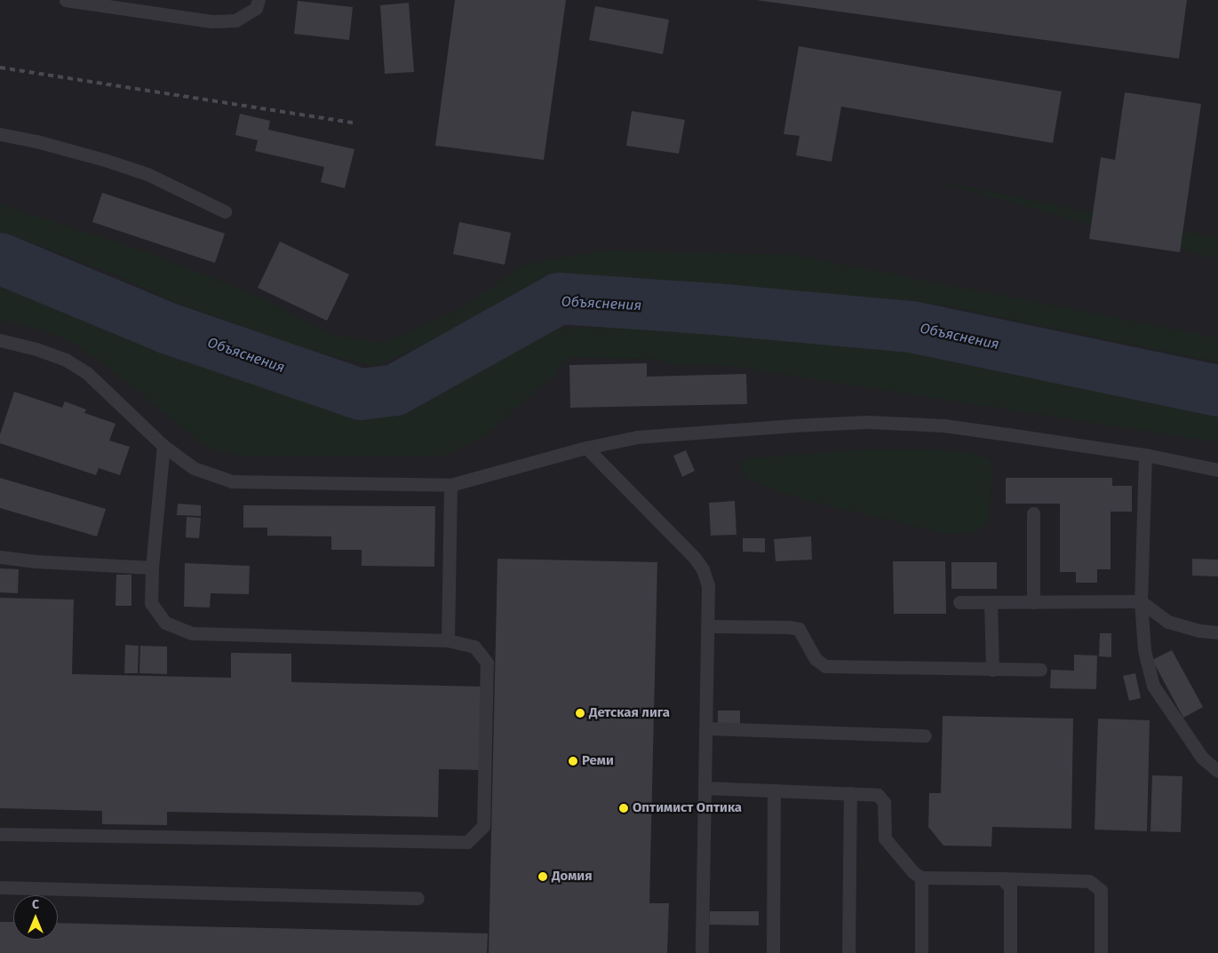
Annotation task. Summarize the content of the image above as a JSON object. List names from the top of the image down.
{
  "water": ["Объяснения"],
  "places": [
    "Детская лига",
    "Реми",
    "Оптимист Оптика",
    "Домия"
  ],
  "north": "top"
}
